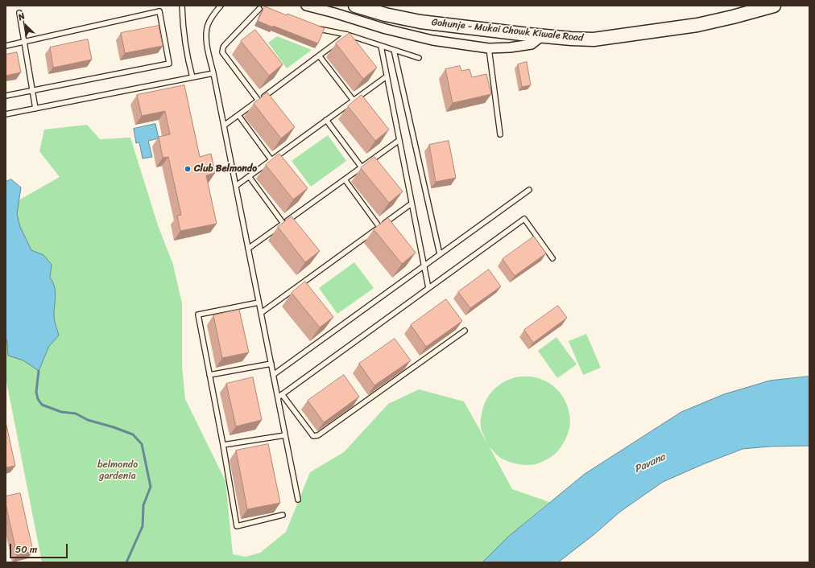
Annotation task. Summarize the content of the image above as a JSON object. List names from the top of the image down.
{
  "streets": {
    "street": ["Gahunje - Mukai Chowk Kiwale Road"]
  },
  "water": ["Pavana"],
  "parks": ["belmondo gardenia"],
  "places": ["Club Belmondo"],
  "scale_bar": "50 m",
  "north": "top left"
}
